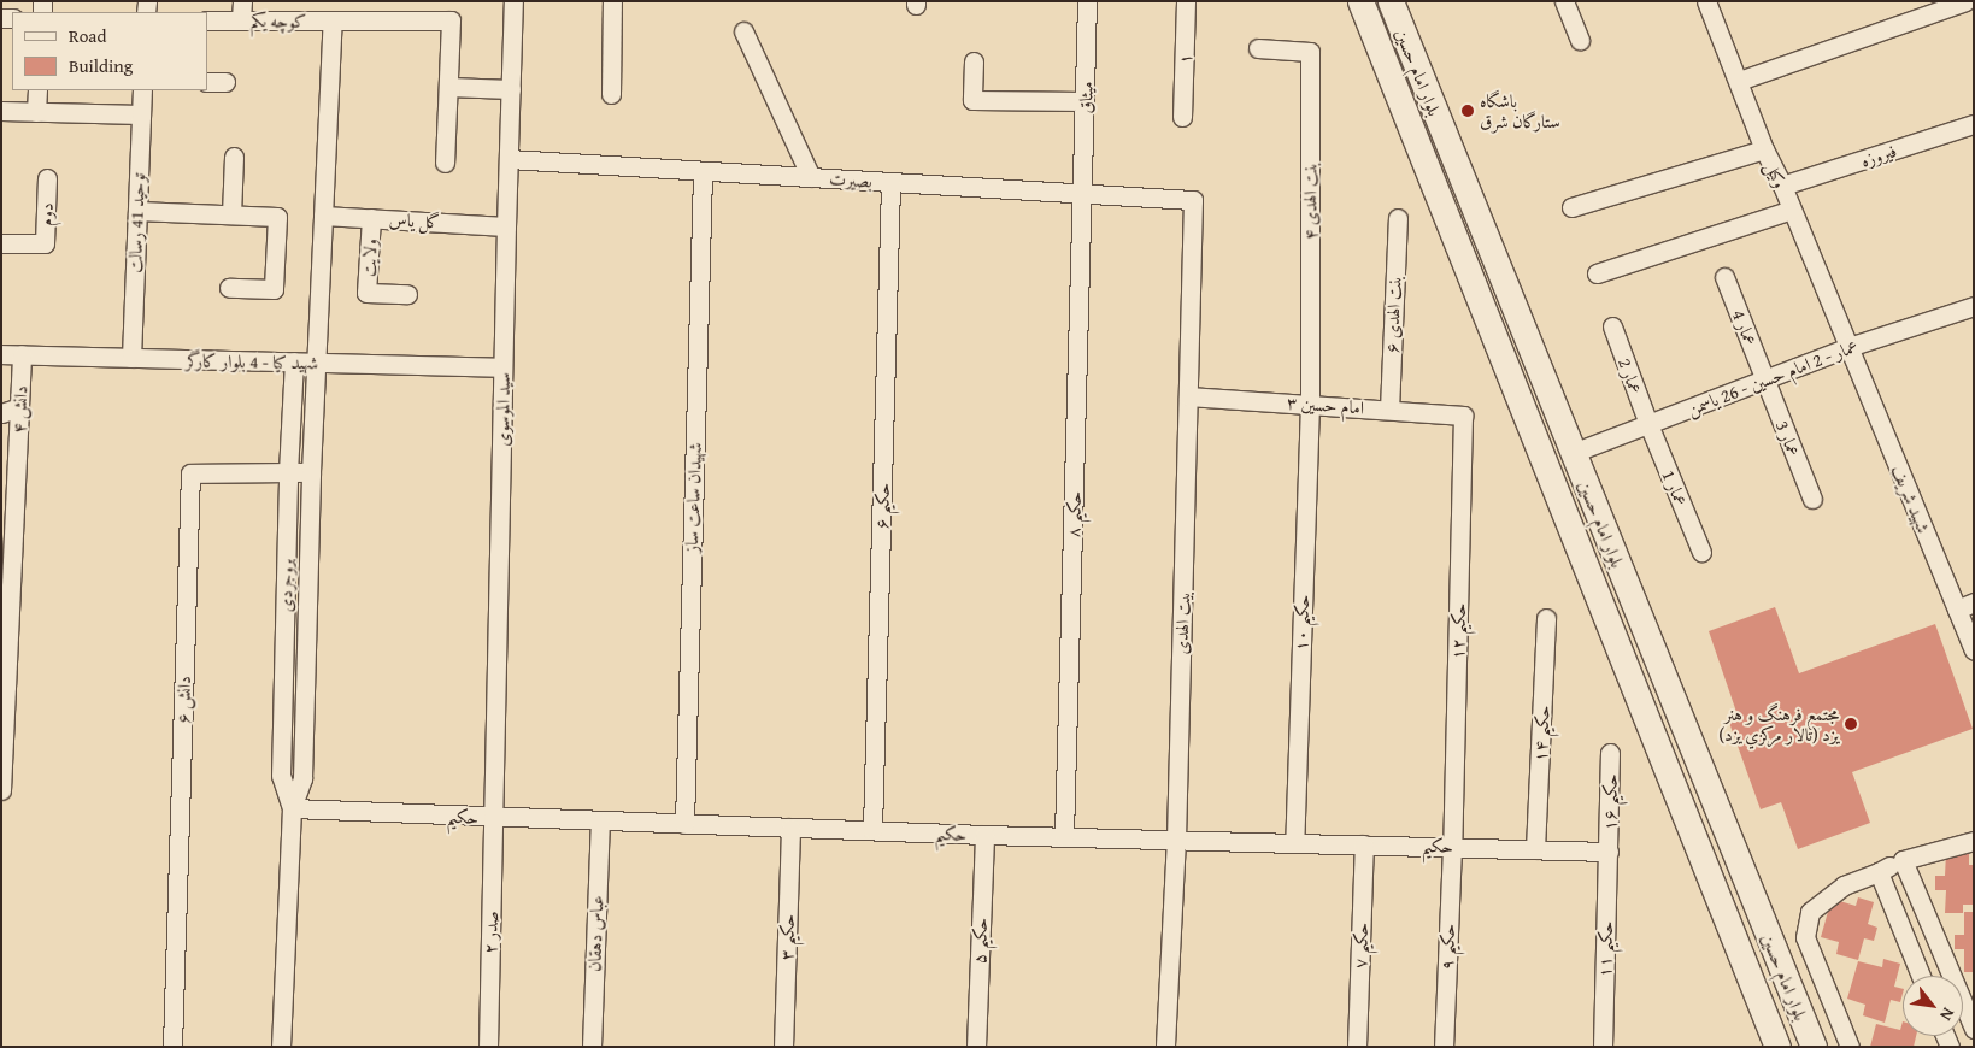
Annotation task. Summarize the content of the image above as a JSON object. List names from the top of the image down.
{
  "streets": {
    "main road": ["بلوار امام حسین"],
    "street": [
      "کوچه یکم",
      "۱",
      "میثاق",
      "فیروزه",
      "وکیل",
      "بصیرت",
      "بنت الهدی ۴",
      "دوم",
      "گل یاس",
      "توحید 41 رسالت",
      "ولایت",
      "بنت الهدی ۶",
      "عمار 4",
      "شهید کیا - 4 بلوار کارگر",
      "عمار 2",
      "عمار - 2 امام حسین - 26 یاسمن",
      "امام حسین ۳",
      "دانش ۴",
      "سید الموسوی",
      "عمار 3",
      "عمار 1",
      "شهیدان ساعت ساز",
      "شهید شریف",
      "حکیم ۶",
      "حکیم ۸",
      "بروجردی",
      "بیت الهدی",
      "حکیم ۱۰",
      "حکیم ۱۲",
      "دانش ۶",
      "حکیم ۱۴",
      "حکیم ۱۶",
      "حکیم",
      "صدر ۲",
      "عباس دهقان",
      "حکیم ۳",
      "حکیم ۵",
      "حکیم ۷",
      "حکیم ۹",
      "حکیم ۱۱"
    ]
  },
  "crossings": [
    ["کوچه یکم", "بروجردی"],
    ["بلوار امام حسین", "عمار - 2 امام حسین - 26 یاسمن"],
    ["میثاق", "بصیرت"],
    ["میثاق", "حکیم ۸"],
    ["فیروزه", "وکیل"],
    ["وکیل", "عمار - 2 امام حسین - 26 یاسمن"],
    ["وکیل", "شهید شریف"],
    ["بصیرت", "سید الموسوی"],
    ["بصیرت", "شهیدان ساعت ساز"],
    ["بصیرت", "حکیم ۶"],
    ["بصیرت", "حکیم ۸"],
    ["بصیرت", "بیت الهدی"],
    ["بنت الهدی ۴", "امام حسین ۳"],
    ["بنت الهدی ۴", "حکیم ۱۰"],
    ["گل یاس", "ولایت"],
    ["گل یاس", "سید الموسوی"],
    ["گل یاس", "بروجردی"],
    ["توحید 41 رسالت", "شهید کیا - 4 بلوار کارگر"],
    ["بنت الهدی ۶", "امام حسین ۳"],
    ["عمار 4", "عمار - 2 امام حسین - 26 یاسمن"],
    ["عمار 4", "عمار 3"],
    ["شهید کیا - 4 بلوار کارگر", "دانش ۴"],
    ["شهید کیا - 4 بلوار کارگر", "سید الموسوی"],
    ["شهید کیا - 4 بلوار کارگر", "بروجردی"],
    ["عمار 2", "عمار - 2 امام حسین - 26 یاسمن"],
    ["عمار 2", "عمار 1"],
    ["عمار - 2 امام حسین - 26 یاسمن", "عمار 3"],
    ["عمار - 2 امام حسین - 26 یاسمن", "عمار 1"],
    ["عمار - 2 امام حسین - 26 یاسمن", "شهید شریف"],
    ["امام حسین ۳", "بیت الهدی"],
    ["امام حسین ۳", "حکیم ۱۰"],
    ["امام حسین ۳", "حکیم ۱۲"],
    ["سید الموسوی", "حکیم"],
    ["سید الموسوی", "صدر ۲"],
    ["شهیدان ساعت ساز", "حکیم"],
    ["حکیم ۶", "حکیم"],
    ["حکیم ۸", "حکیم"],
    ["بروجردی", "دانش ۶"],
    ["بروجردی", "حکیم"],
    ["بیت الهدی", "حکیم"],
    ["حکیم ۱۰", "حکیم"],
    ["حکیم ۱۲", "حکیم"],
    ["حکیم ۱۲", "حکیم ۹"],
    ["حکیم ۱۴", "حکیم"],
    ["حکیم ۱۶", "حکیم"],
    ["حکیم ۱۶", "حکیم ۱۱"],
    ["حکیم", "صدر ۲"],
    ["حکیم", "عباس دهقان"],
    ["حکیم", "حکیم ۳"],
    ["حکیم", "حکیم ۵"],
    ["حکیم", "حکیم ۷"],
    ["حکیم", "حکیم ۹"],
    ["حکیم", "حکیم ۱۱"]
  ],
  "places": ["باشگاه ستارگان شرق", "مجتمع فرهنگ و هنر یزد (تالار مركزي یزد)"],
  "legend": ["Road", "Building"],
  "north": "bottom right"
}
